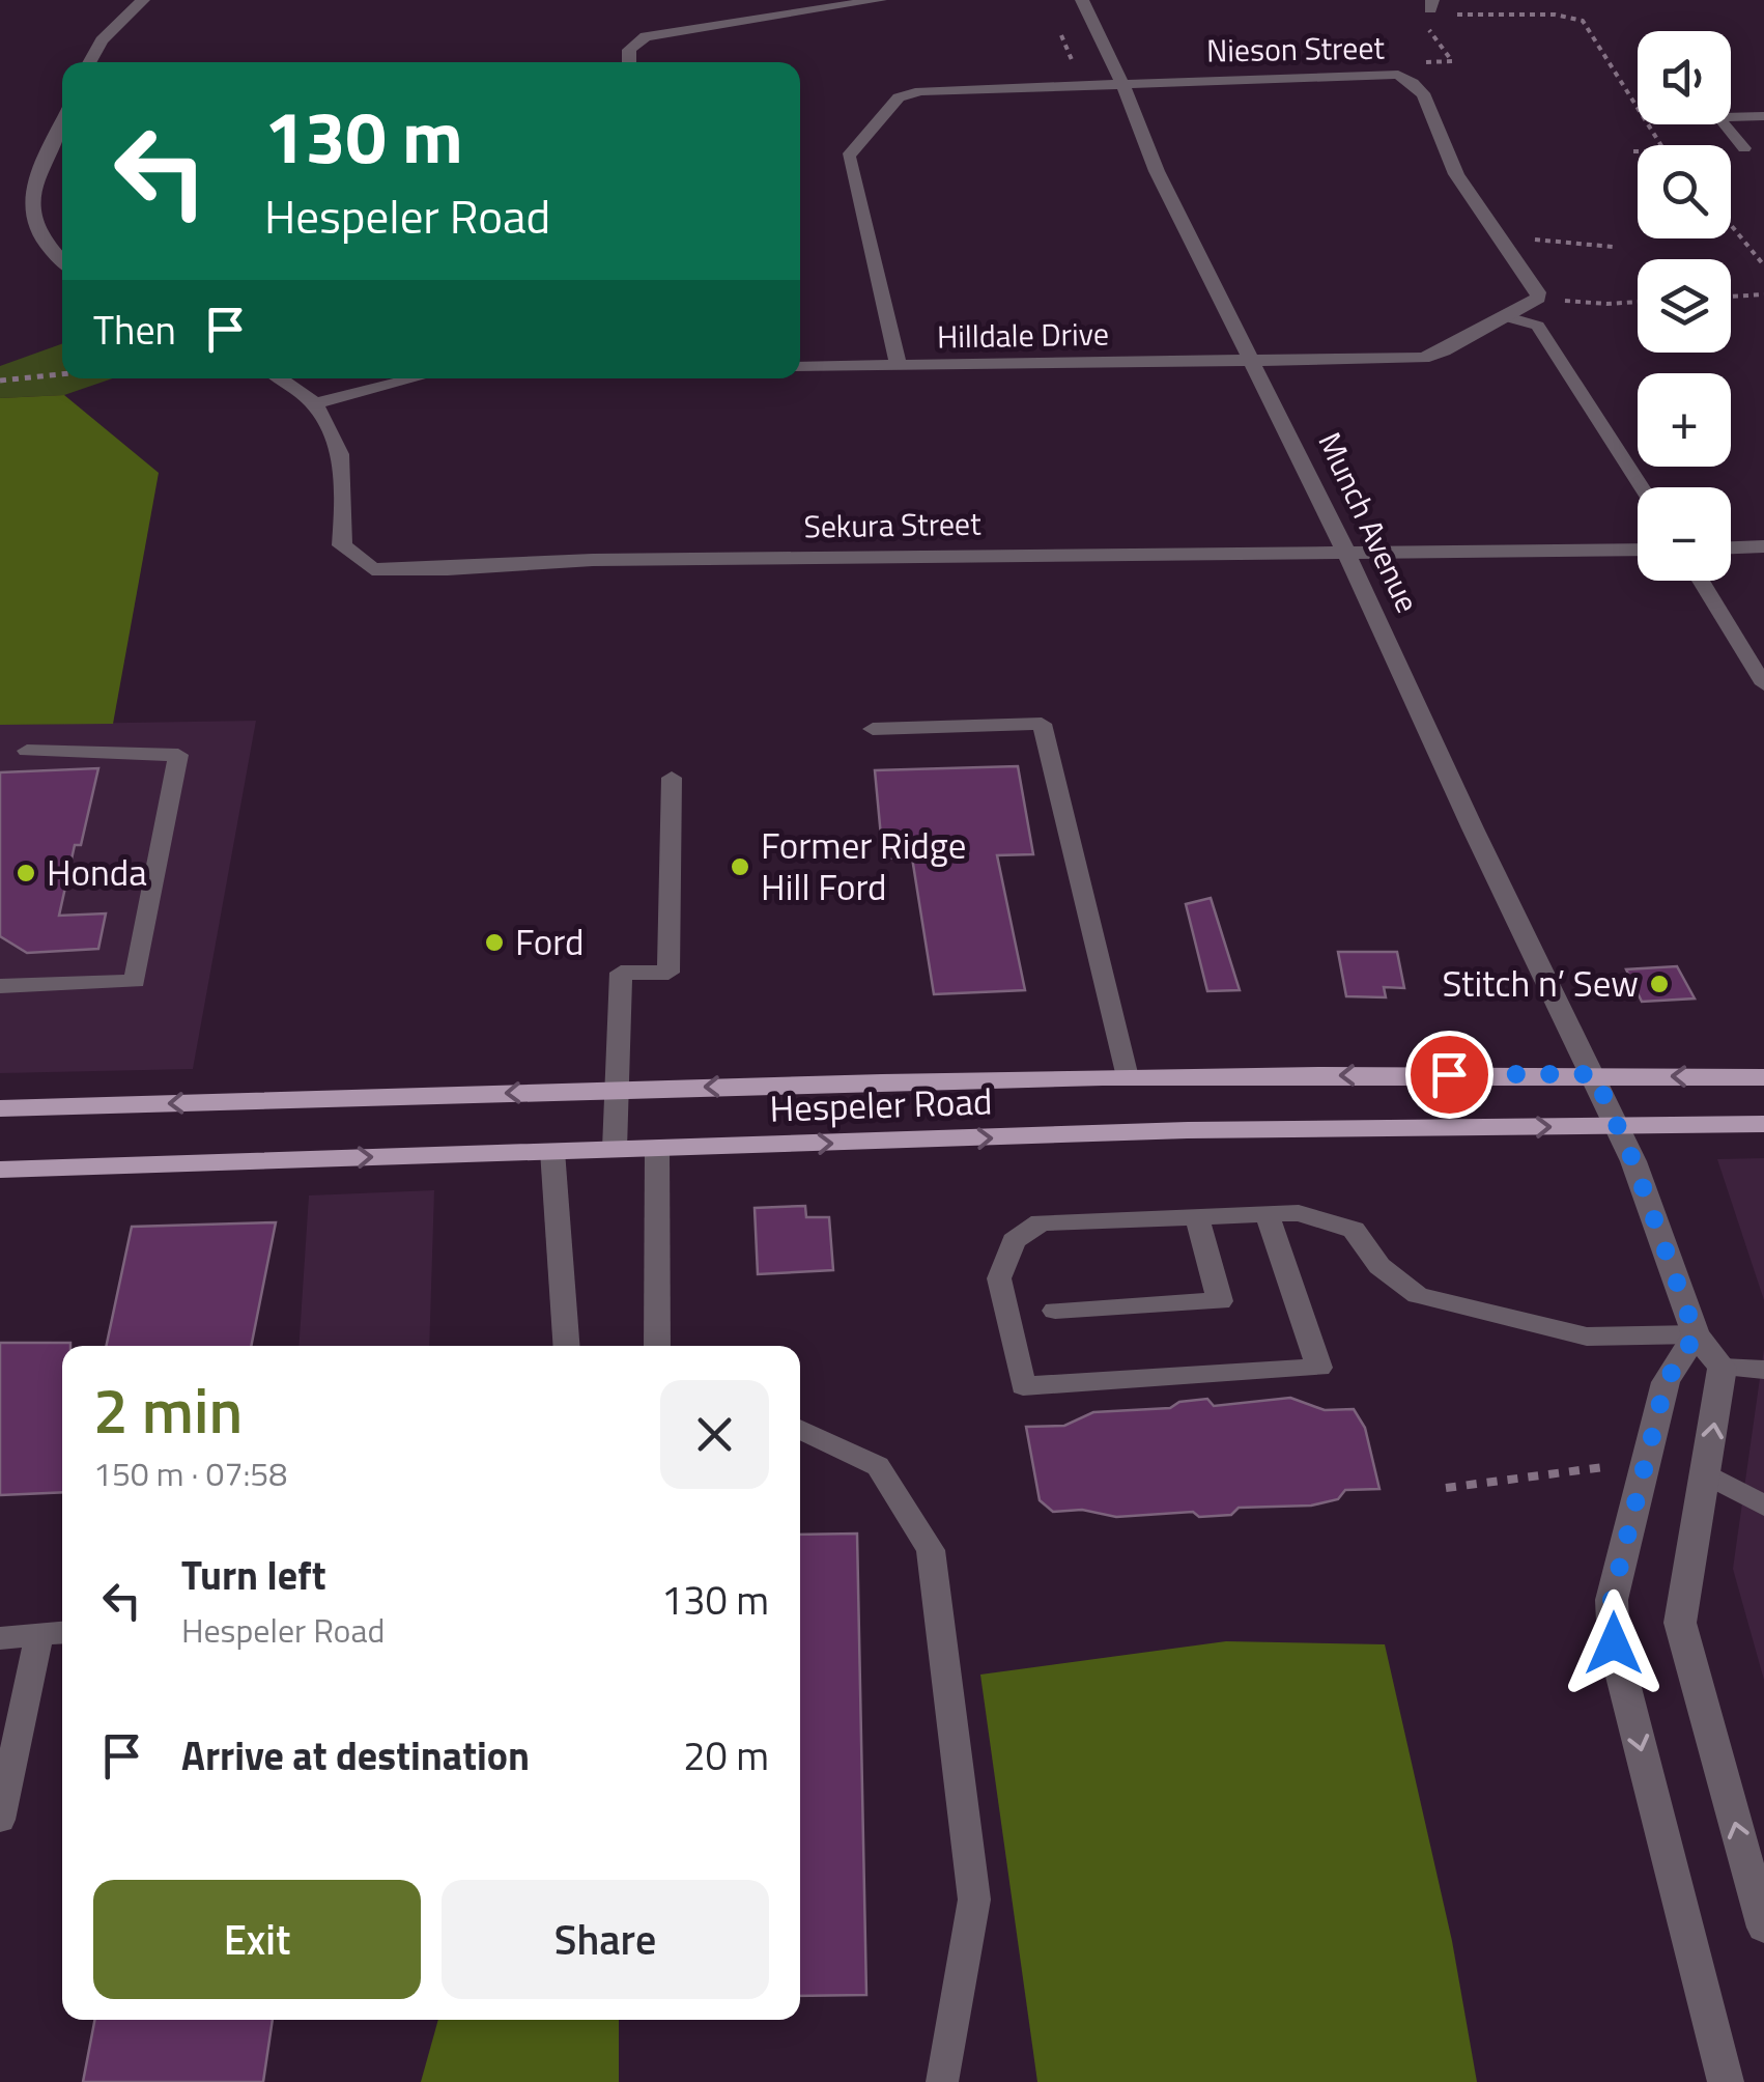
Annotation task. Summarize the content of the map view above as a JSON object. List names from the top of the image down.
{
  "streets": {
    "main road": ["Hespeler Road"],
    "street": [
      "Nieson Street",
      "Hilldale Drive",
      "Munch Avenue",
      "Sekura Street"
    ]
  },
  "crossings": [
    ["Nieson Street", "Hilldale Drive"],
    ["Nieson Street", "Munch Avenue"],
    ["Hilldale Drive", "Munch Avenue"],
    ["Munch Avenue", "Sekura Street"],
    ["Munch Avenue", "Hespeler Road"]
  ],
  "places": [
    "Former Ridge Hill Ford",
    "Honda",
    "Ford",
    "Stitch n’ Sew"
  ],
  "page": {
    "map_buttons": ["+", "−"],
    "turn": ["130 m", "Hespeler Road"],
    "then": "Then",
    "heading": ["2 min", "150 m · 07:58"],
    "list": [
      {
        "name": "Turn left",
        "note": "Hespeler Road",
        "value": "130 m"
      },
      {
        "name": "Arrive at destination",
        "value": "20 m"
      }
    ],
    "buttons": ["Exit", "Share"]
  }
}
